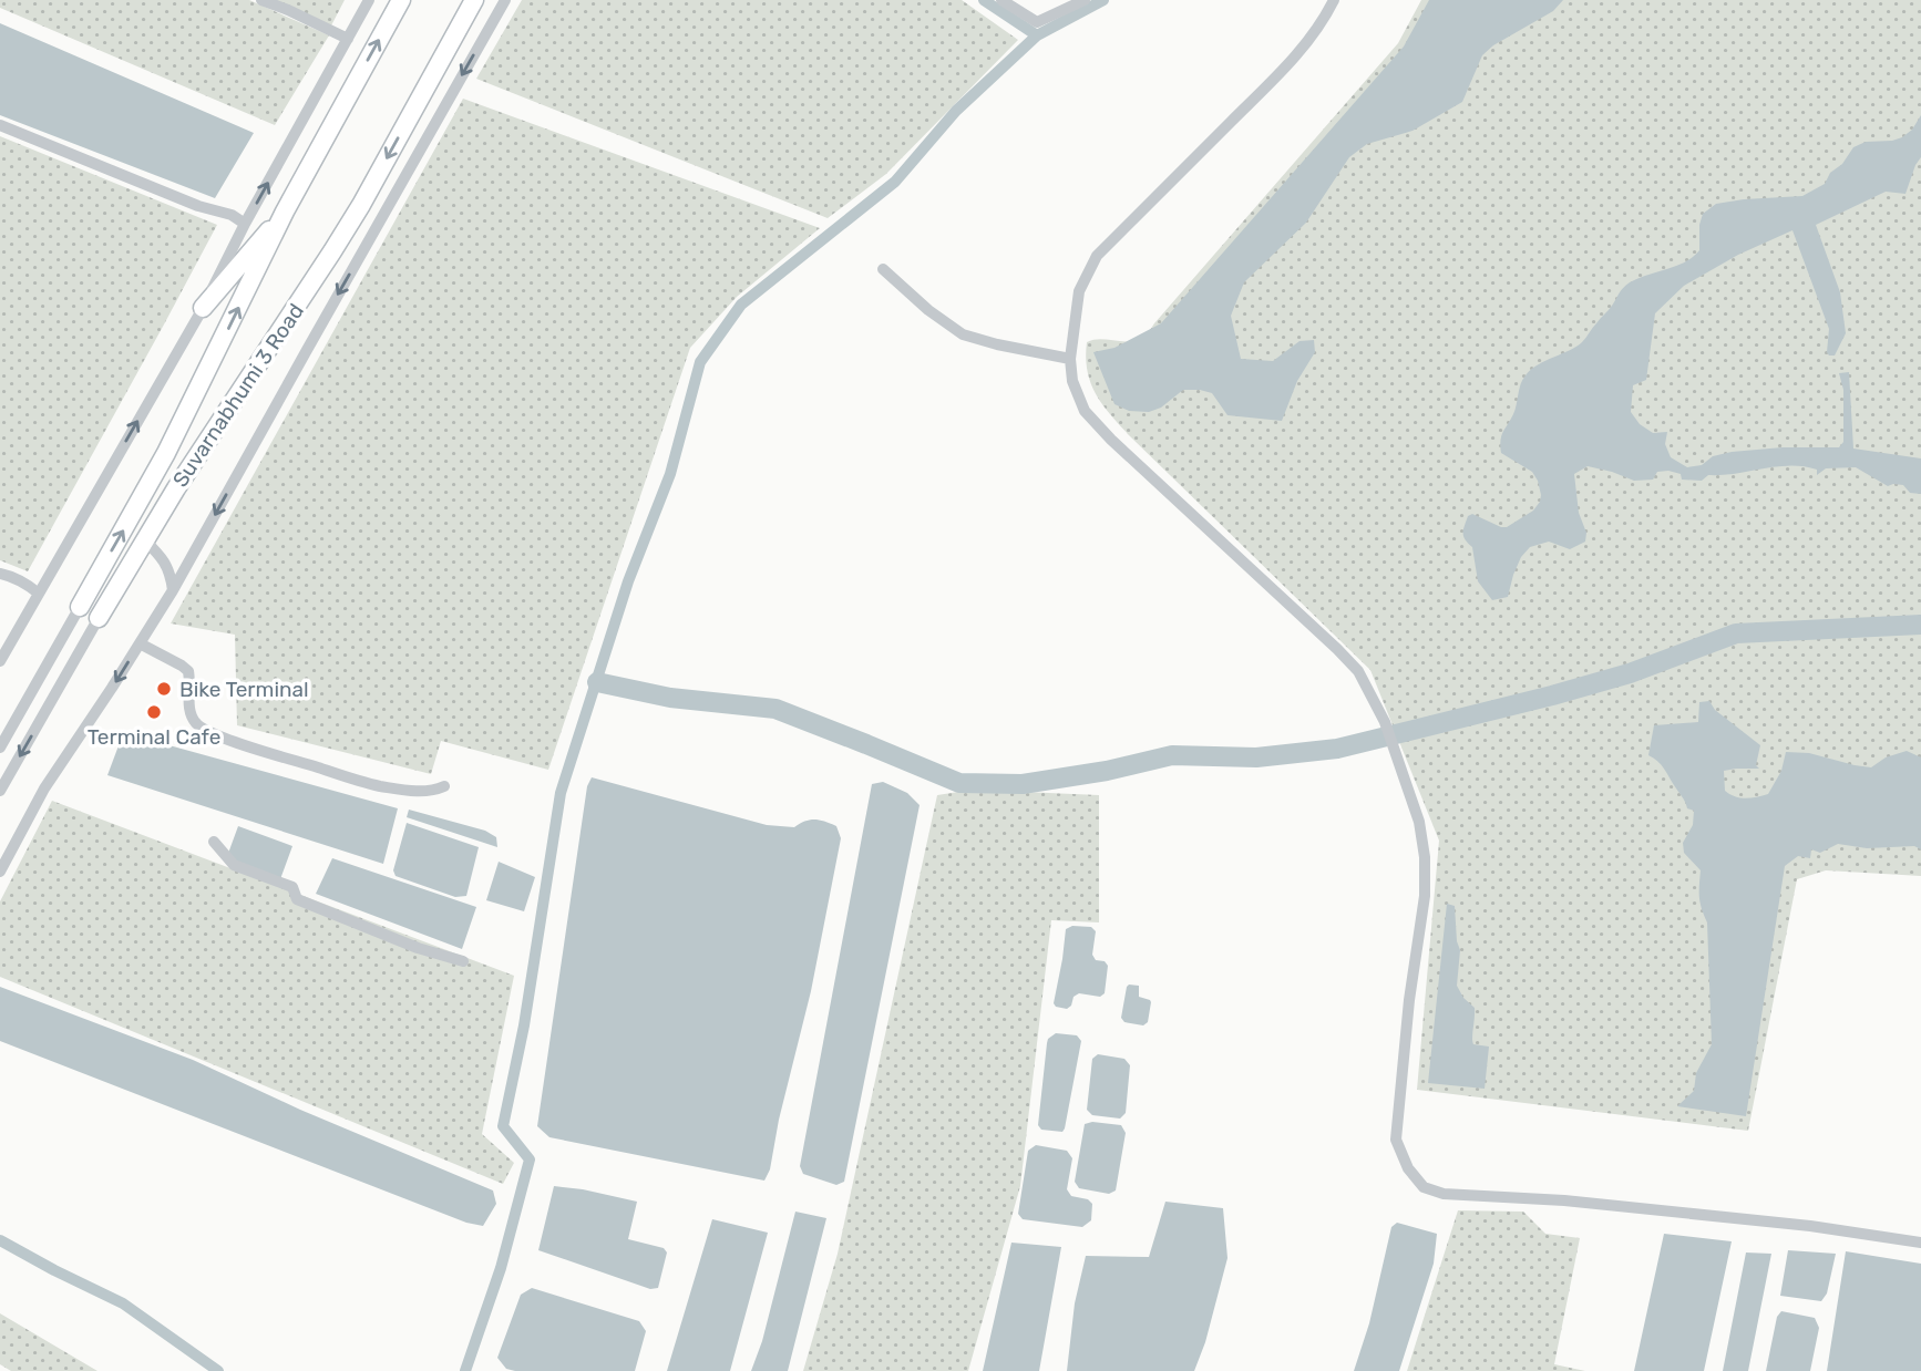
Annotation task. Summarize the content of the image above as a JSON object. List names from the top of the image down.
{
  "streets": {
    "main road": ["Suvarnabhumi 3 Road"]
  },
  "places": ["Bike Terminal", "Terminal Cafe"]
}
